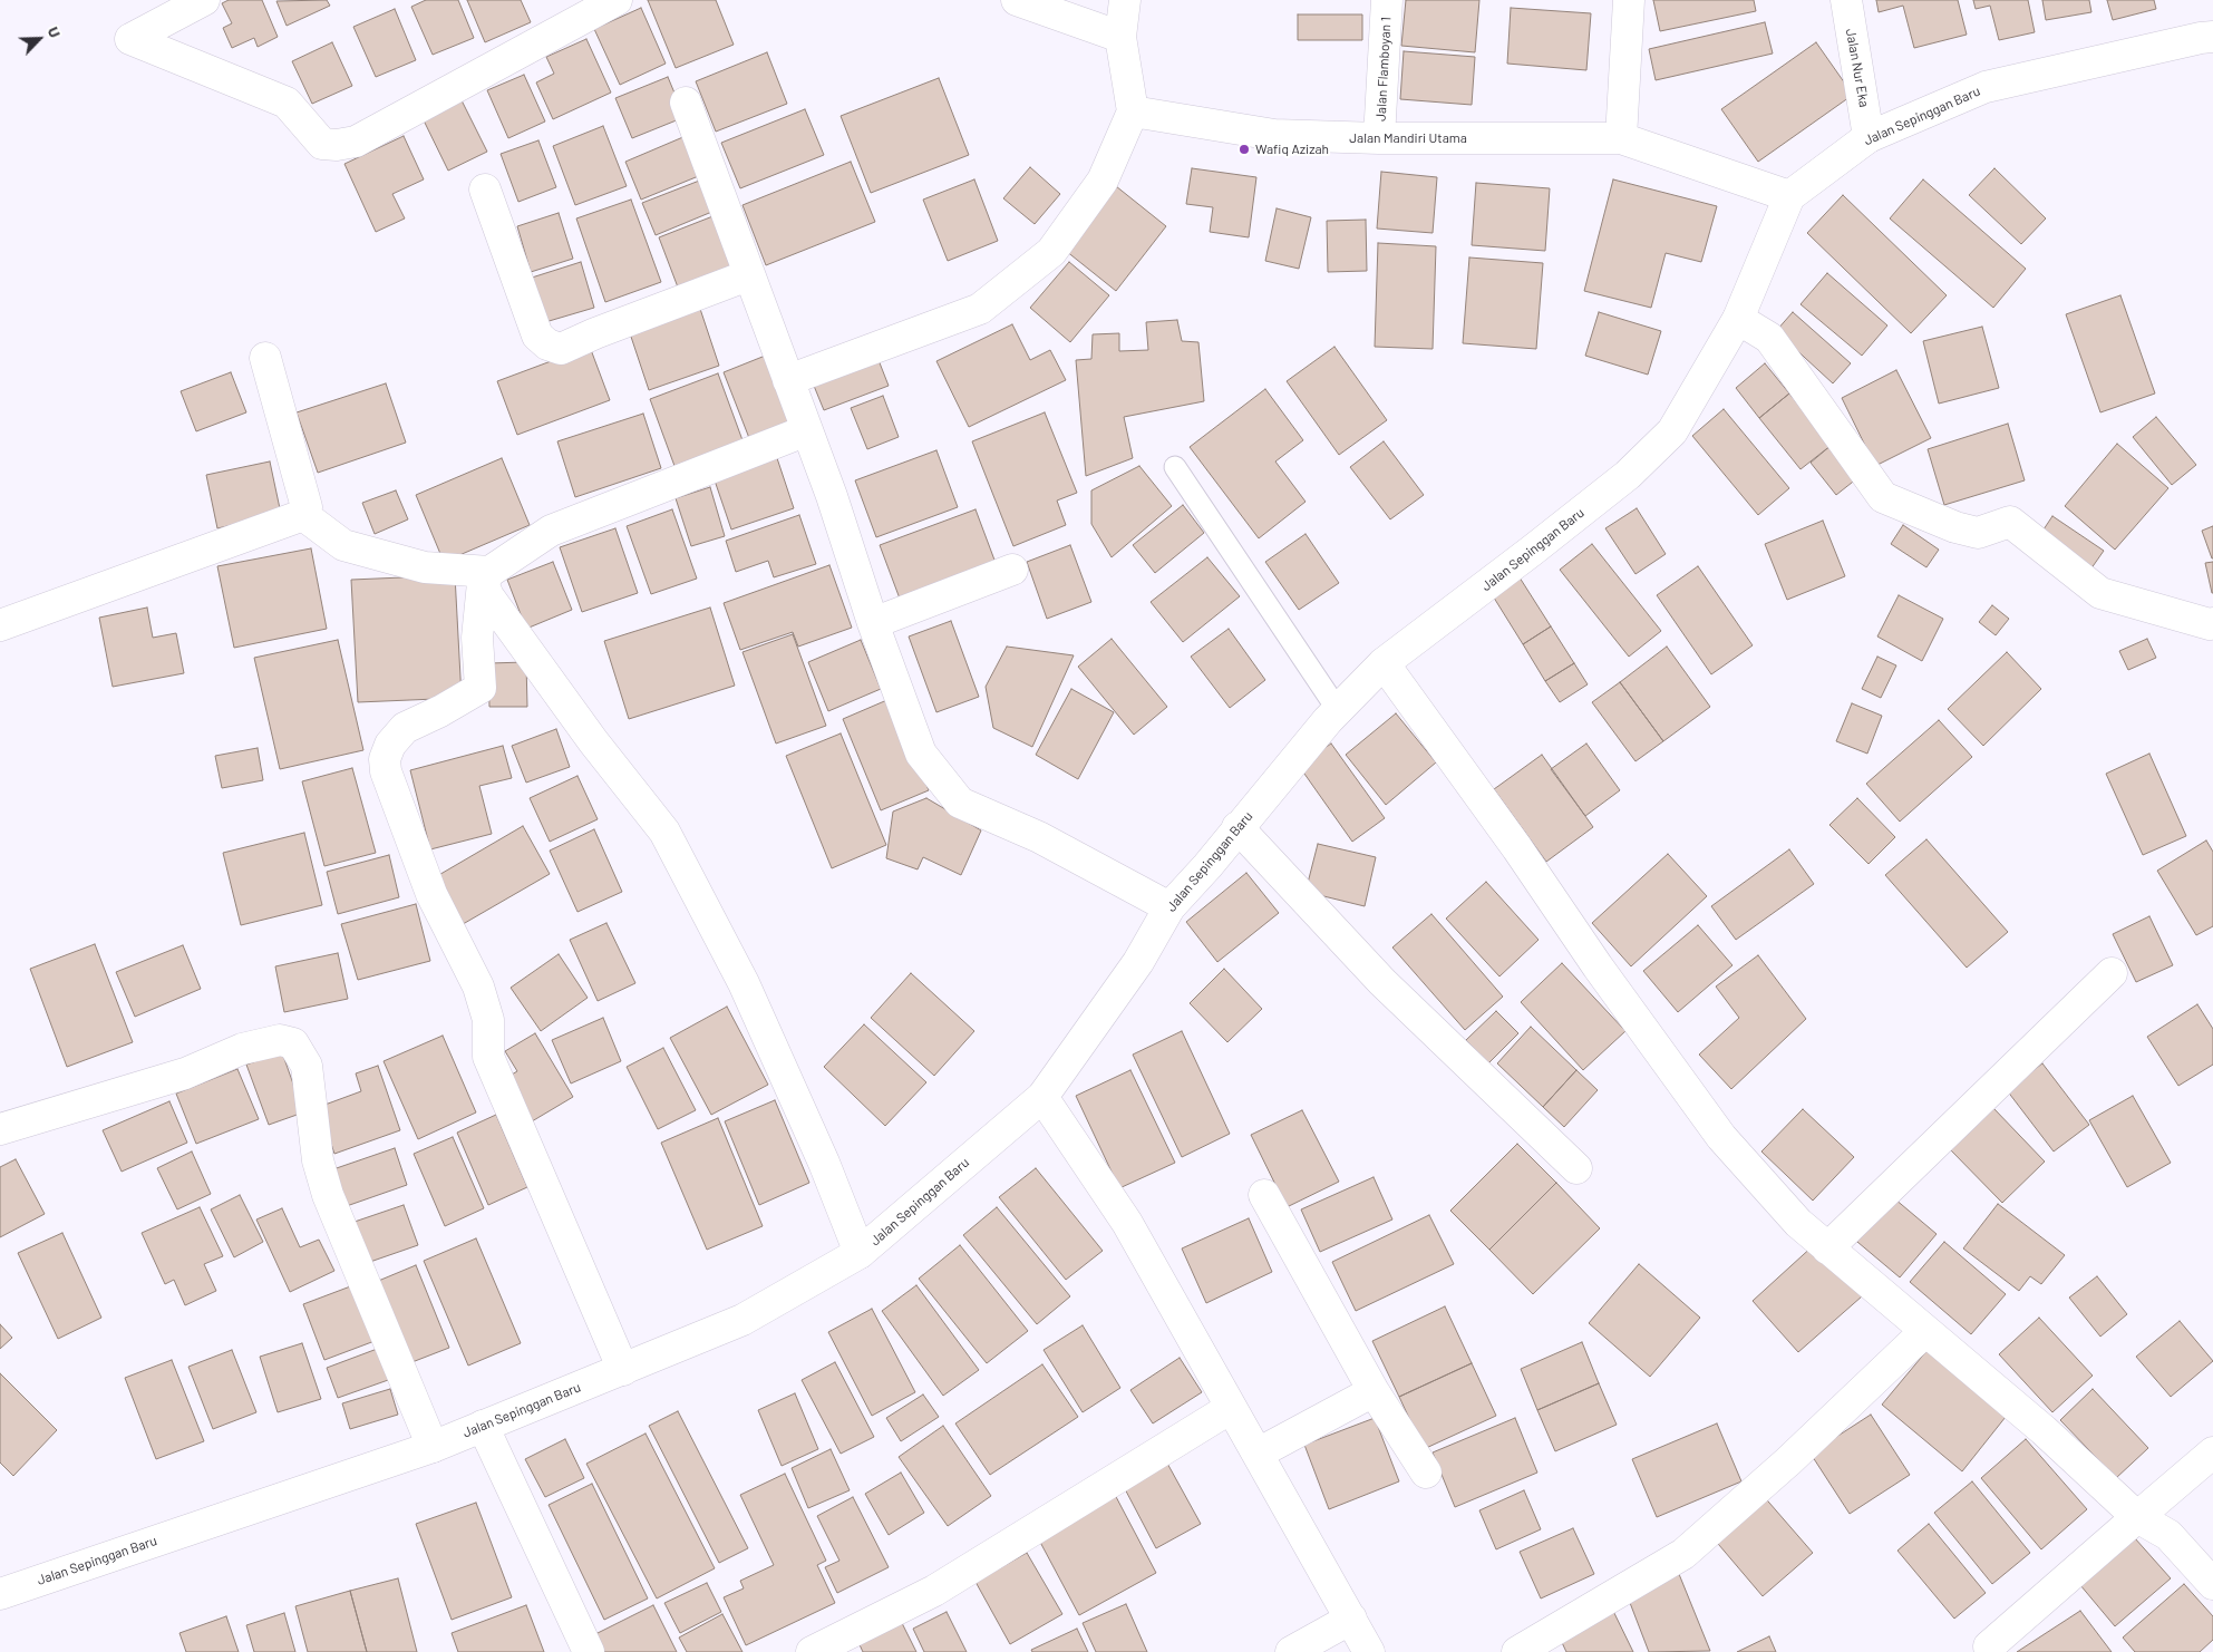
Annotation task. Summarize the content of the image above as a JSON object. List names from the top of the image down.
{
  "streets": {
    "street": [
      "Jalan Nur Eka",
      "Jalan Flamboyan 1",
      "Jalan Sepinggan Baru",
      "Jalan Mandiri Utama"
    ]
  },
  "crossings": [
    ["Jalan Nur Eka", "Jalan Sepinggan Baru"],
    ["Jalan Flamboyan 1", "Jalan Mandiri Utama"],
    ["Jalan Sepinggan Baru", "Jalan Mandiri Utama"]
  ],
  "places": ["Wafiq Azizah"],
  "north": "top right"
}
